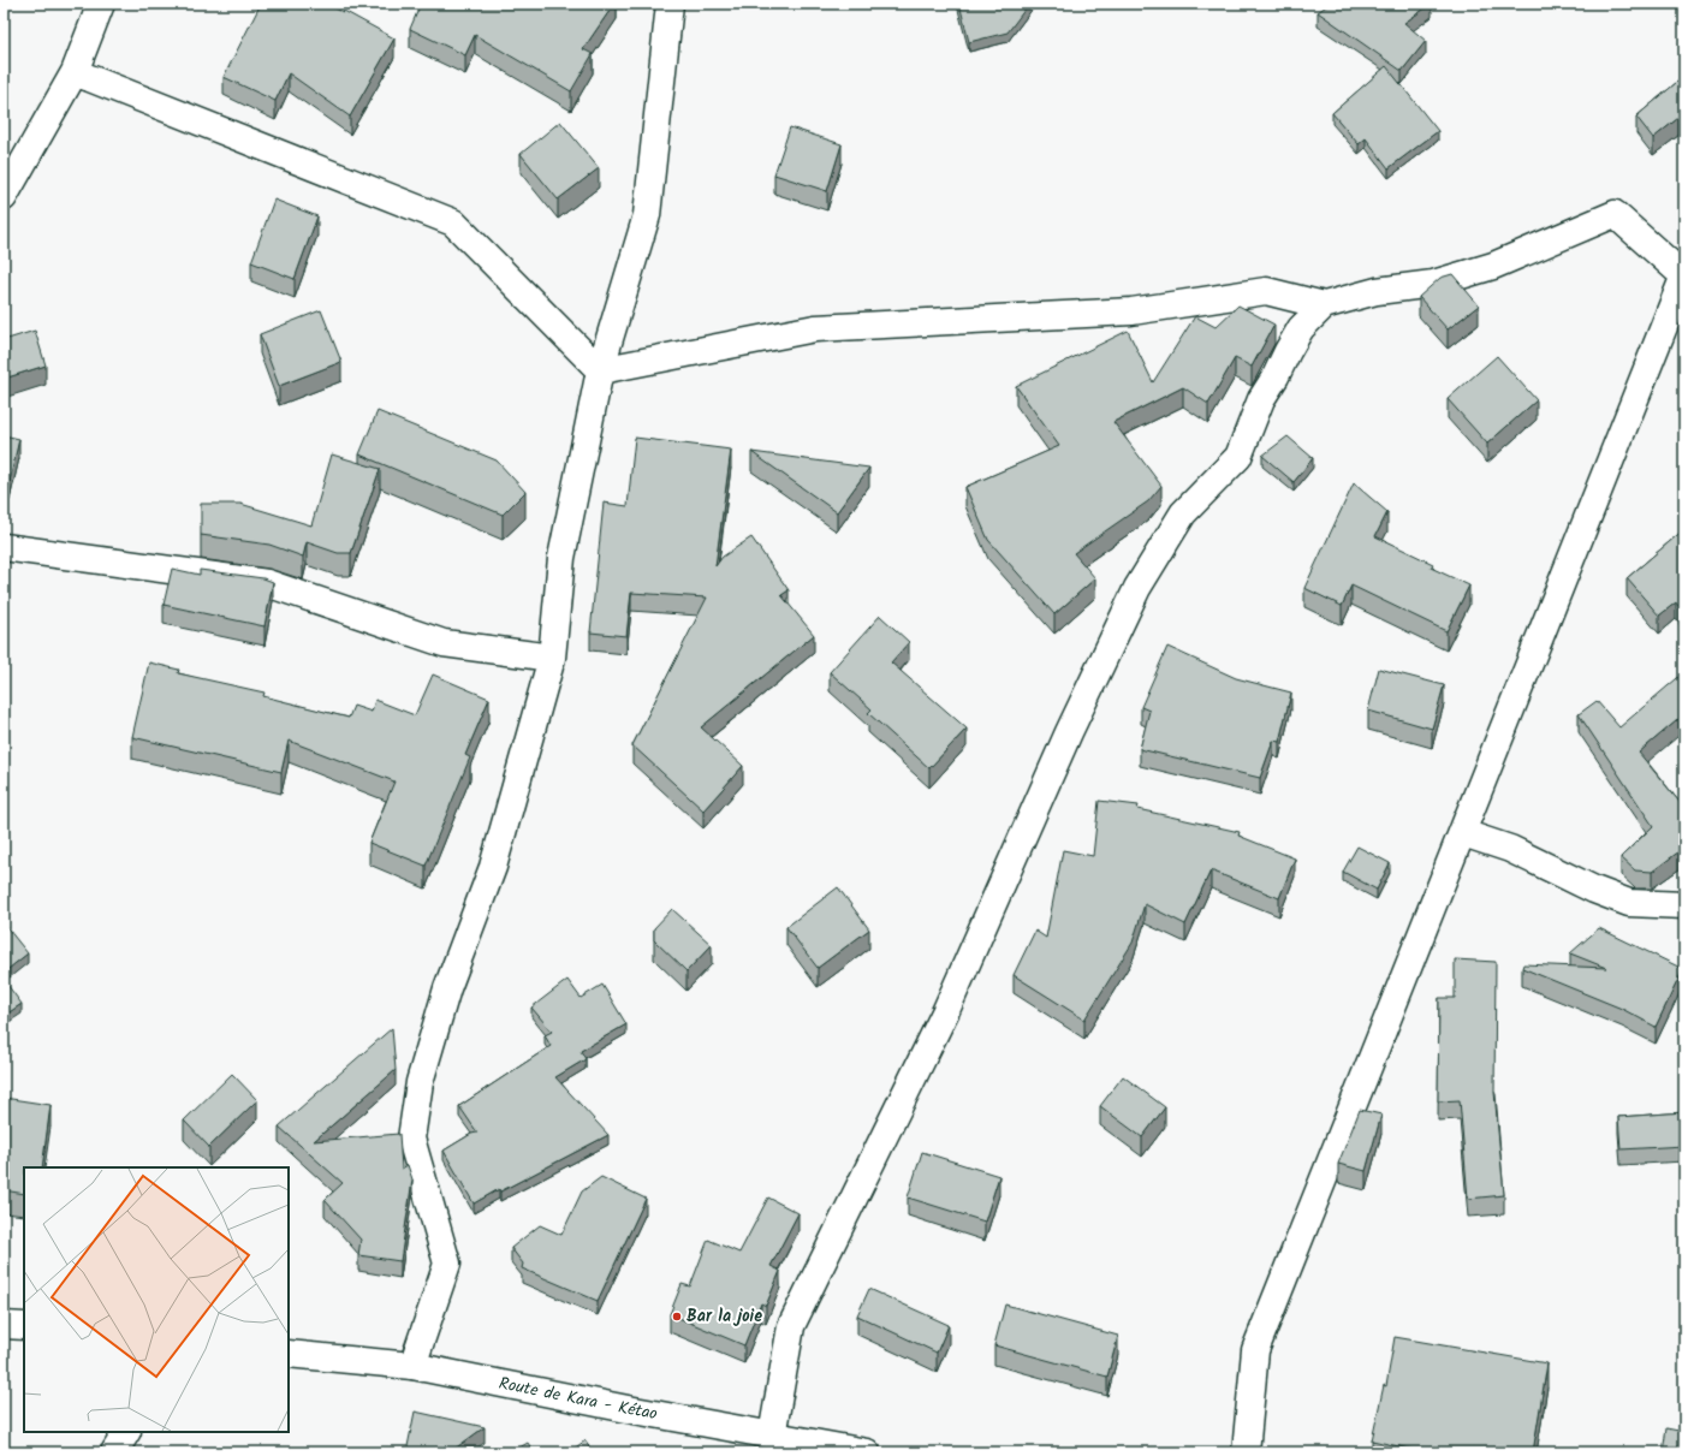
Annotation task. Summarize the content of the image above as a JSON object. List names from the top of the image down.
{
  "streets": {
    "street": ["Route de Kara - Kétao"]
  },
  "places": ["Bar la joie"]
}
